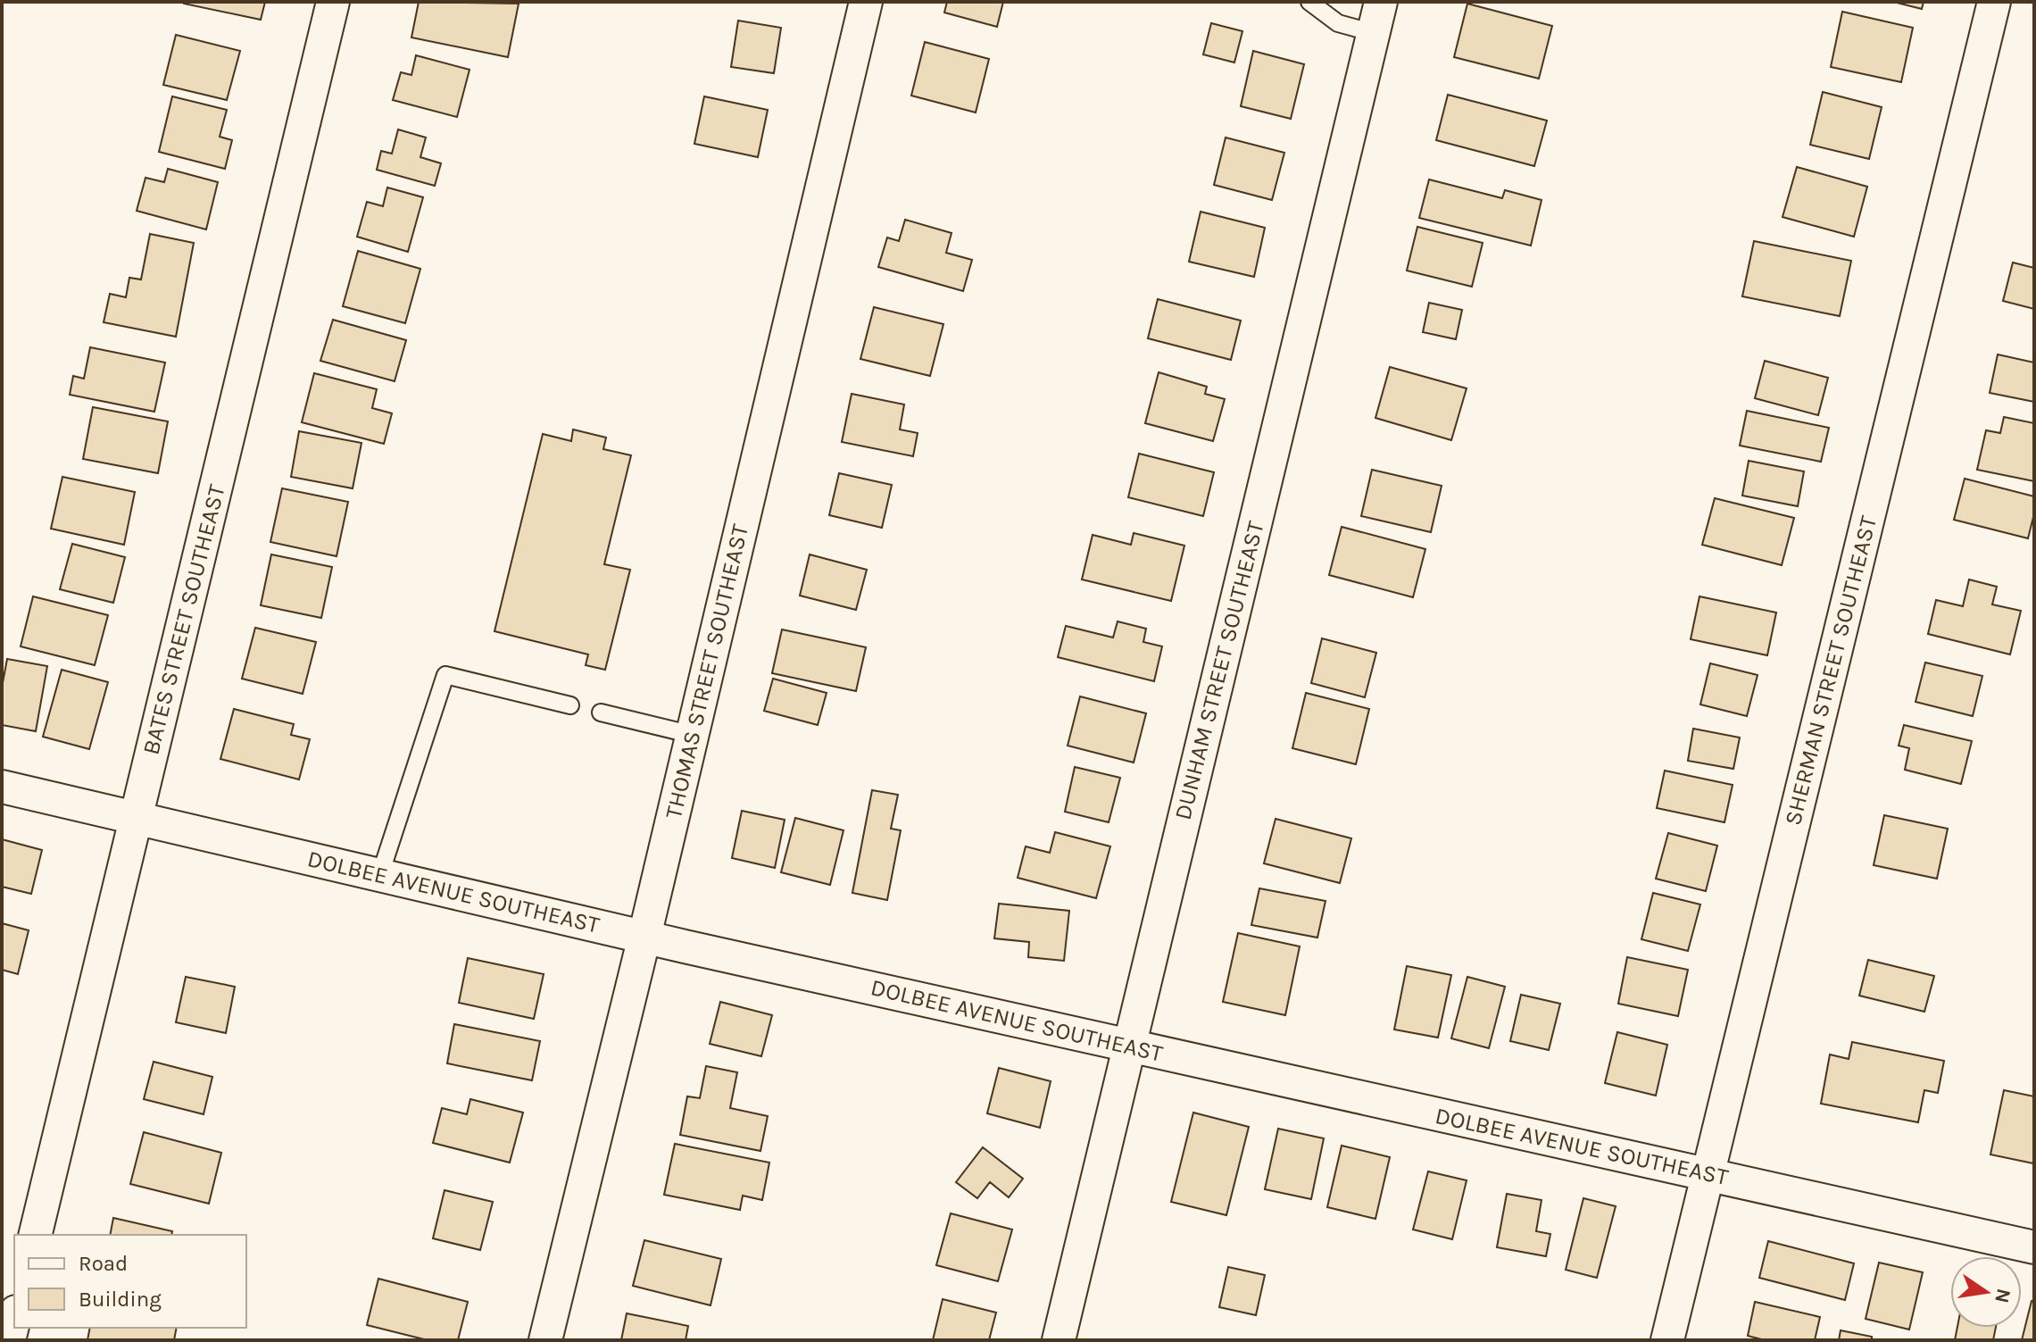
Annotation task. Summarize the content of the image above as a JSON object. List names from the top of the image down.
{
  "streets": {
    "street": [
      "BATES STREET SOUTHEAST",
      "DUNHAM STREET SOUTHEAST",
      "SHERMAN STREET SOUTHEAST",
      "THOMAS STREET SOUTHEAST",
      "DOLBEE AVENUE SOUTHEAST"
    ]
  },
  "crossings": [
    ["BATES STREET SOUTHEAST", "DOLBEE AVENUE SOUTHEAST"],
    ["DUNHAM STREET SOUTHEAST", "DOLBEE AVENUE SOUTHEAST"],
    ["SHERMAN STREET SOUTHEAST", "DOLBEE AVENUE SOUTHEAST"],
    ["THOMAS STREET SOUTHEAST", "DOLBEE AVENUE SOUTHEAST"]
  ],
  "legend": ["Road", "Building"],
  "north": "right"
}
